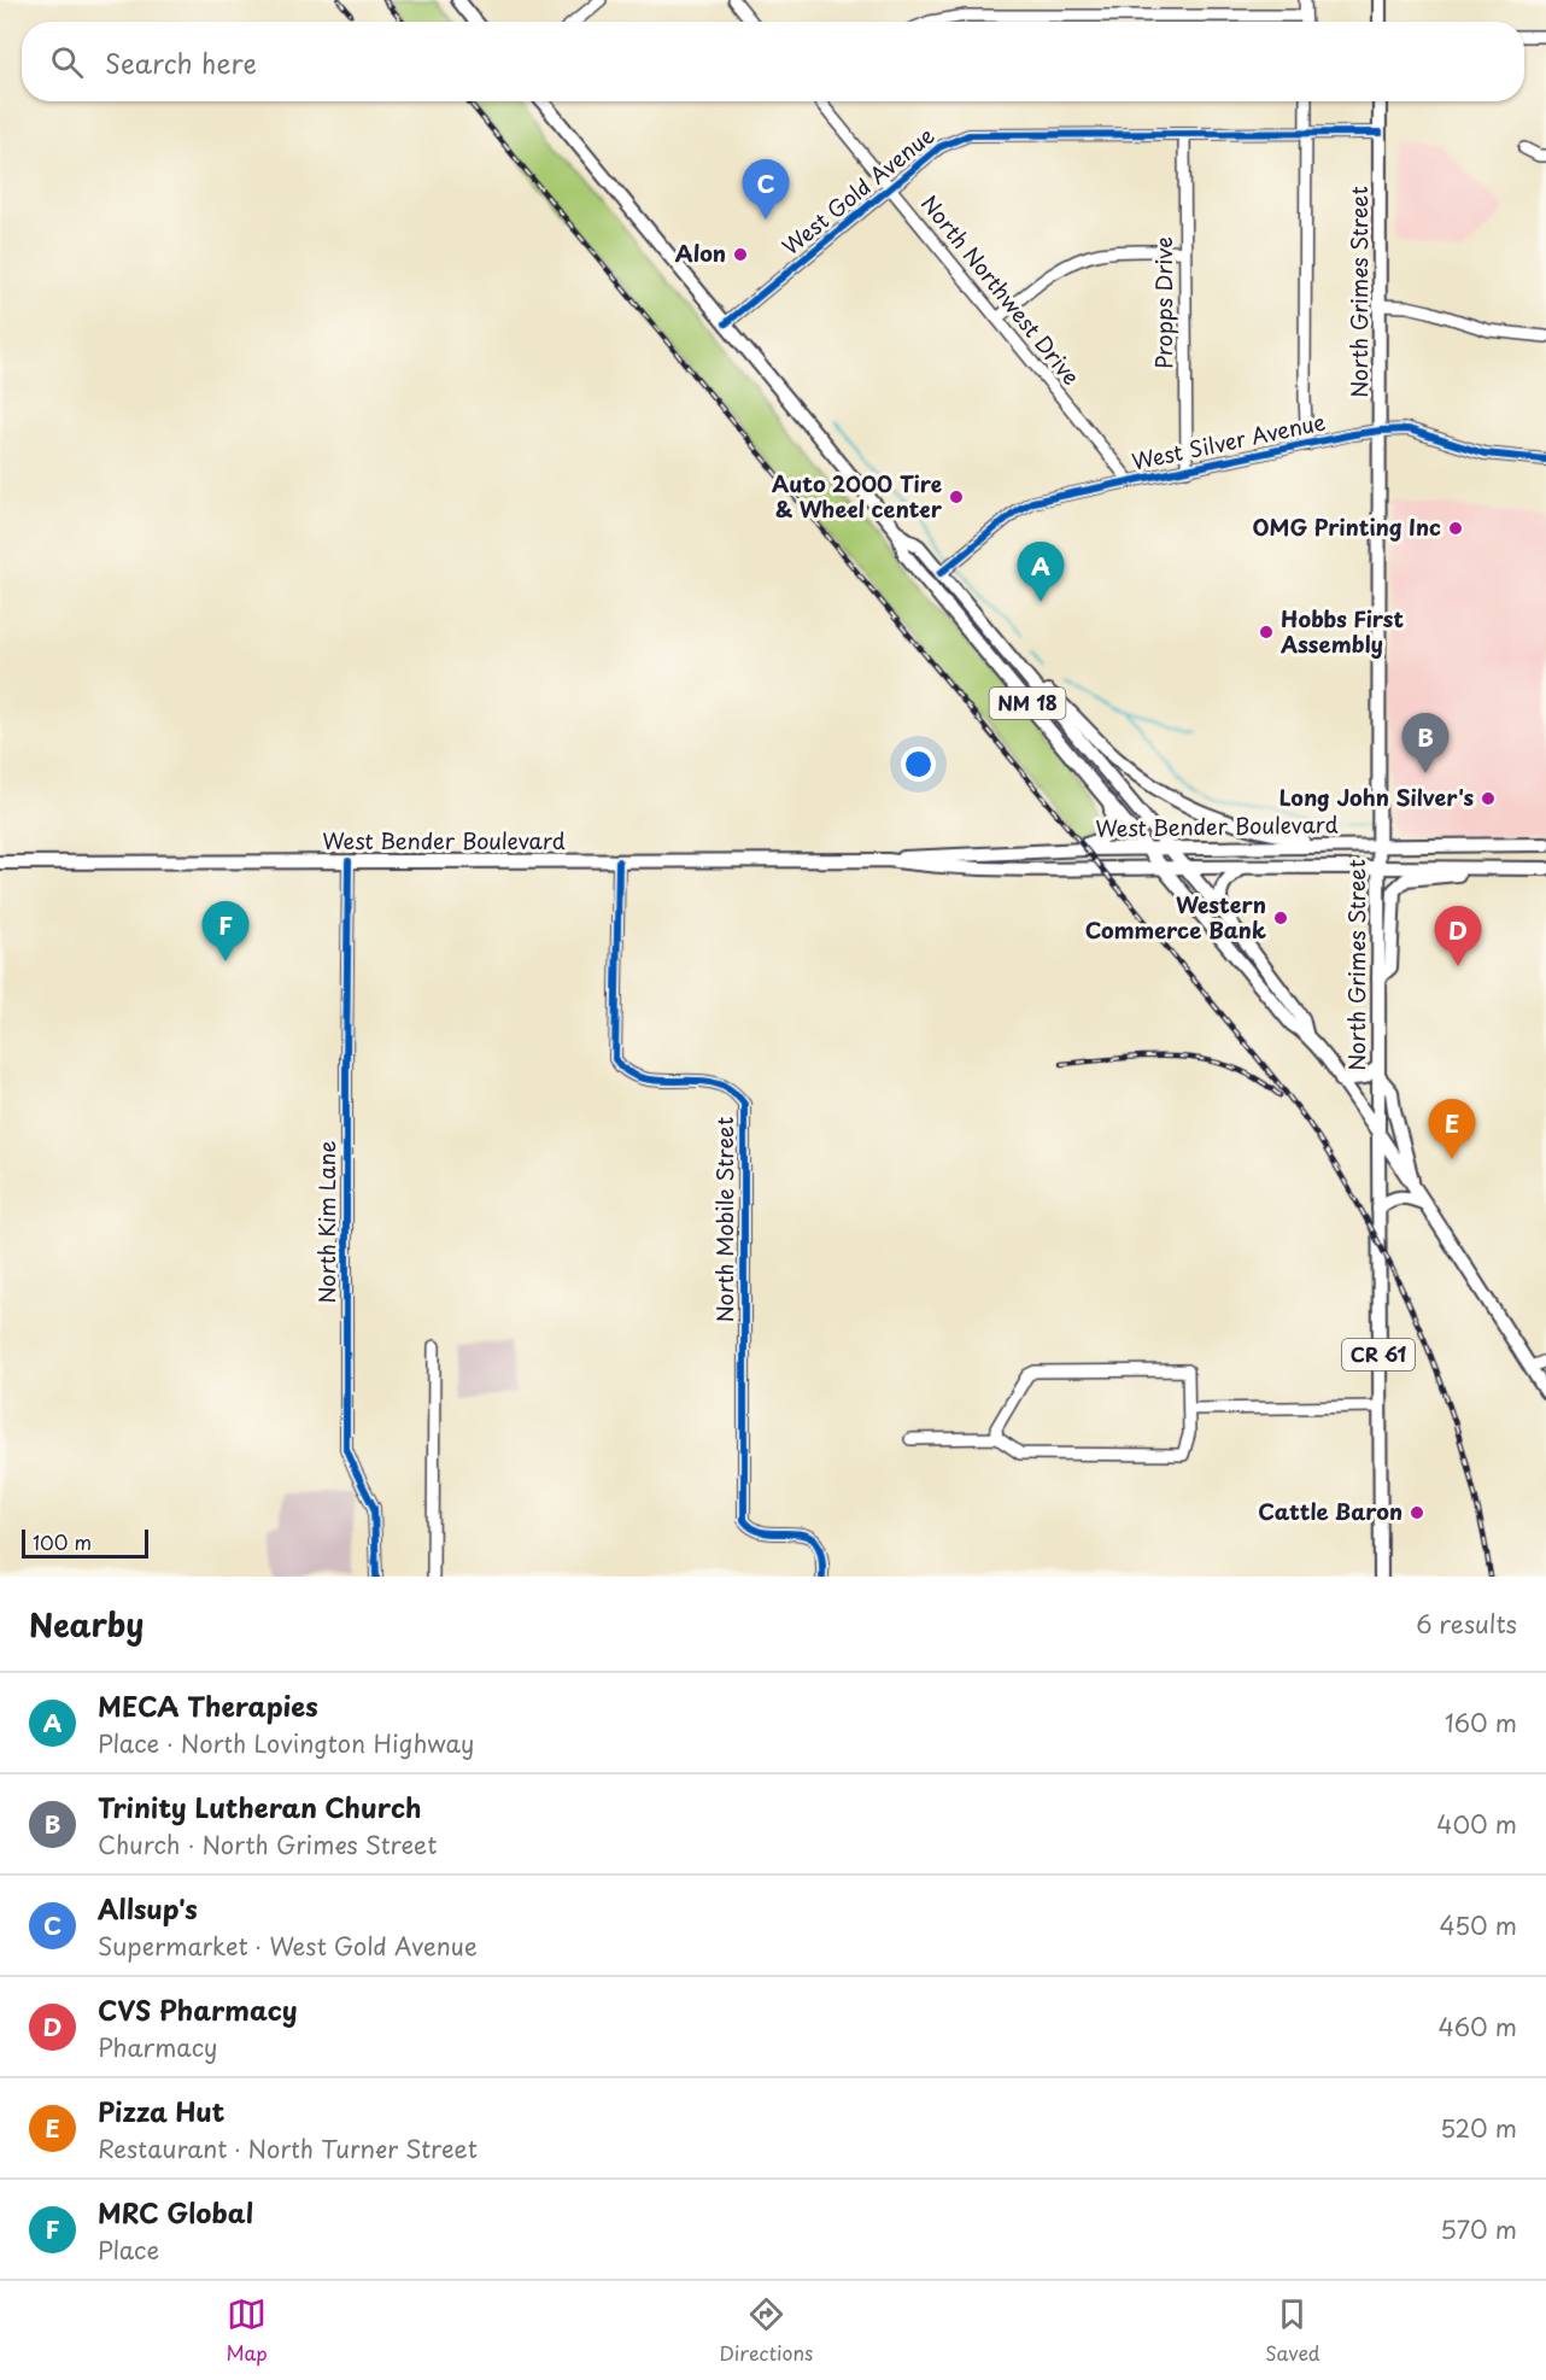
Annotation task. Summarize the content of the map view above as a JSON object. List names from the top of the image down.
{
  "streets": {
    "main road": [
      "North Grimes Street",
      "NM 18",
      "West Bender Boulevard",
      "CR 61"
    ],
    "street": [
      "West Gold Avenue",
      "North Northwest Drive",
      "Propps Drive",
      "West Silver Avenue",
      "North Mobile Street",
      "North Kim Lane"
    ]
  },
  "crossings": [
    ["West Gold Avenue", "North Northwest Drive"],
    ["West Gold Avenue", "North Grimes Street"],
    ["West Gold Avenue", "Propps Drive"],
    ["West Gold Avenue", "NM 18"],
    ["North Northwest Drive", "West Silver Avenue"],
    ["North Grimes Street", "West Silver Avenue"],
    ["North Grimes Street", "West Bender Boulevard"],
    ["Propps Drive", "West Silver Avenue"],
    ["West Silver Avenue", "NM 18"],
    ["NM 18", "West Bender Boulevard"],
    ["West Bender Boulevard", "North Mobile Street"],
    ["West Bender Boulevard", "North Kim Lane"]
  ],
  "places": [
    "Alon",
    "Auto 2000 Tire & Wheel center",
    "OMG Printing Inc",
    "Hobbs First Assembly",
    "Long John Silver's",
    "Western Commerce Bank",
    "Cattle Baron"
  ],
  "scale_bar": "100 m",
  "page": {
    "search": "Search here",
    "pins": [
      "C",
      "A",
      "B",
      "F",
      "D",
      "E"
    ],
    "scale": "100 m",
    "heading": ["Nearby", "6 results"],
    "list": [
      {
        "mark": "A",
        "name": "MECA Therapies",
        "note": "Place · North Lovington Highway",
        "value": "160 m"
      },
      {
        "mark": "B",
        "name": "Trinity Lutheran Church",
        "note": "Church · North Grimes Street",
        "value": "400 m"
      },
      {
        "mark": "C",
        "name": "Allsup's",
        "note": "Supermarket · West Gold Avenue",
        "value": "450 m"
      },
      {
        "mark": "D",
        "name": "CVS Pharmacy",
        "note": "Pharmacy",
        "value": "460 m"
      },
      {
        "mark": "E",
        "name": "Pizza Hut",
        "note": "Restaurant · North Turner Street",
        "value": "520 m"
      },
      {
        "mark": "F",
        "name": "MRC Global",
        "note": "Place",
        "value": "570 m"
      }
    ],
    "nav": ["Map", "Directions", "Saved"]
  }
}
